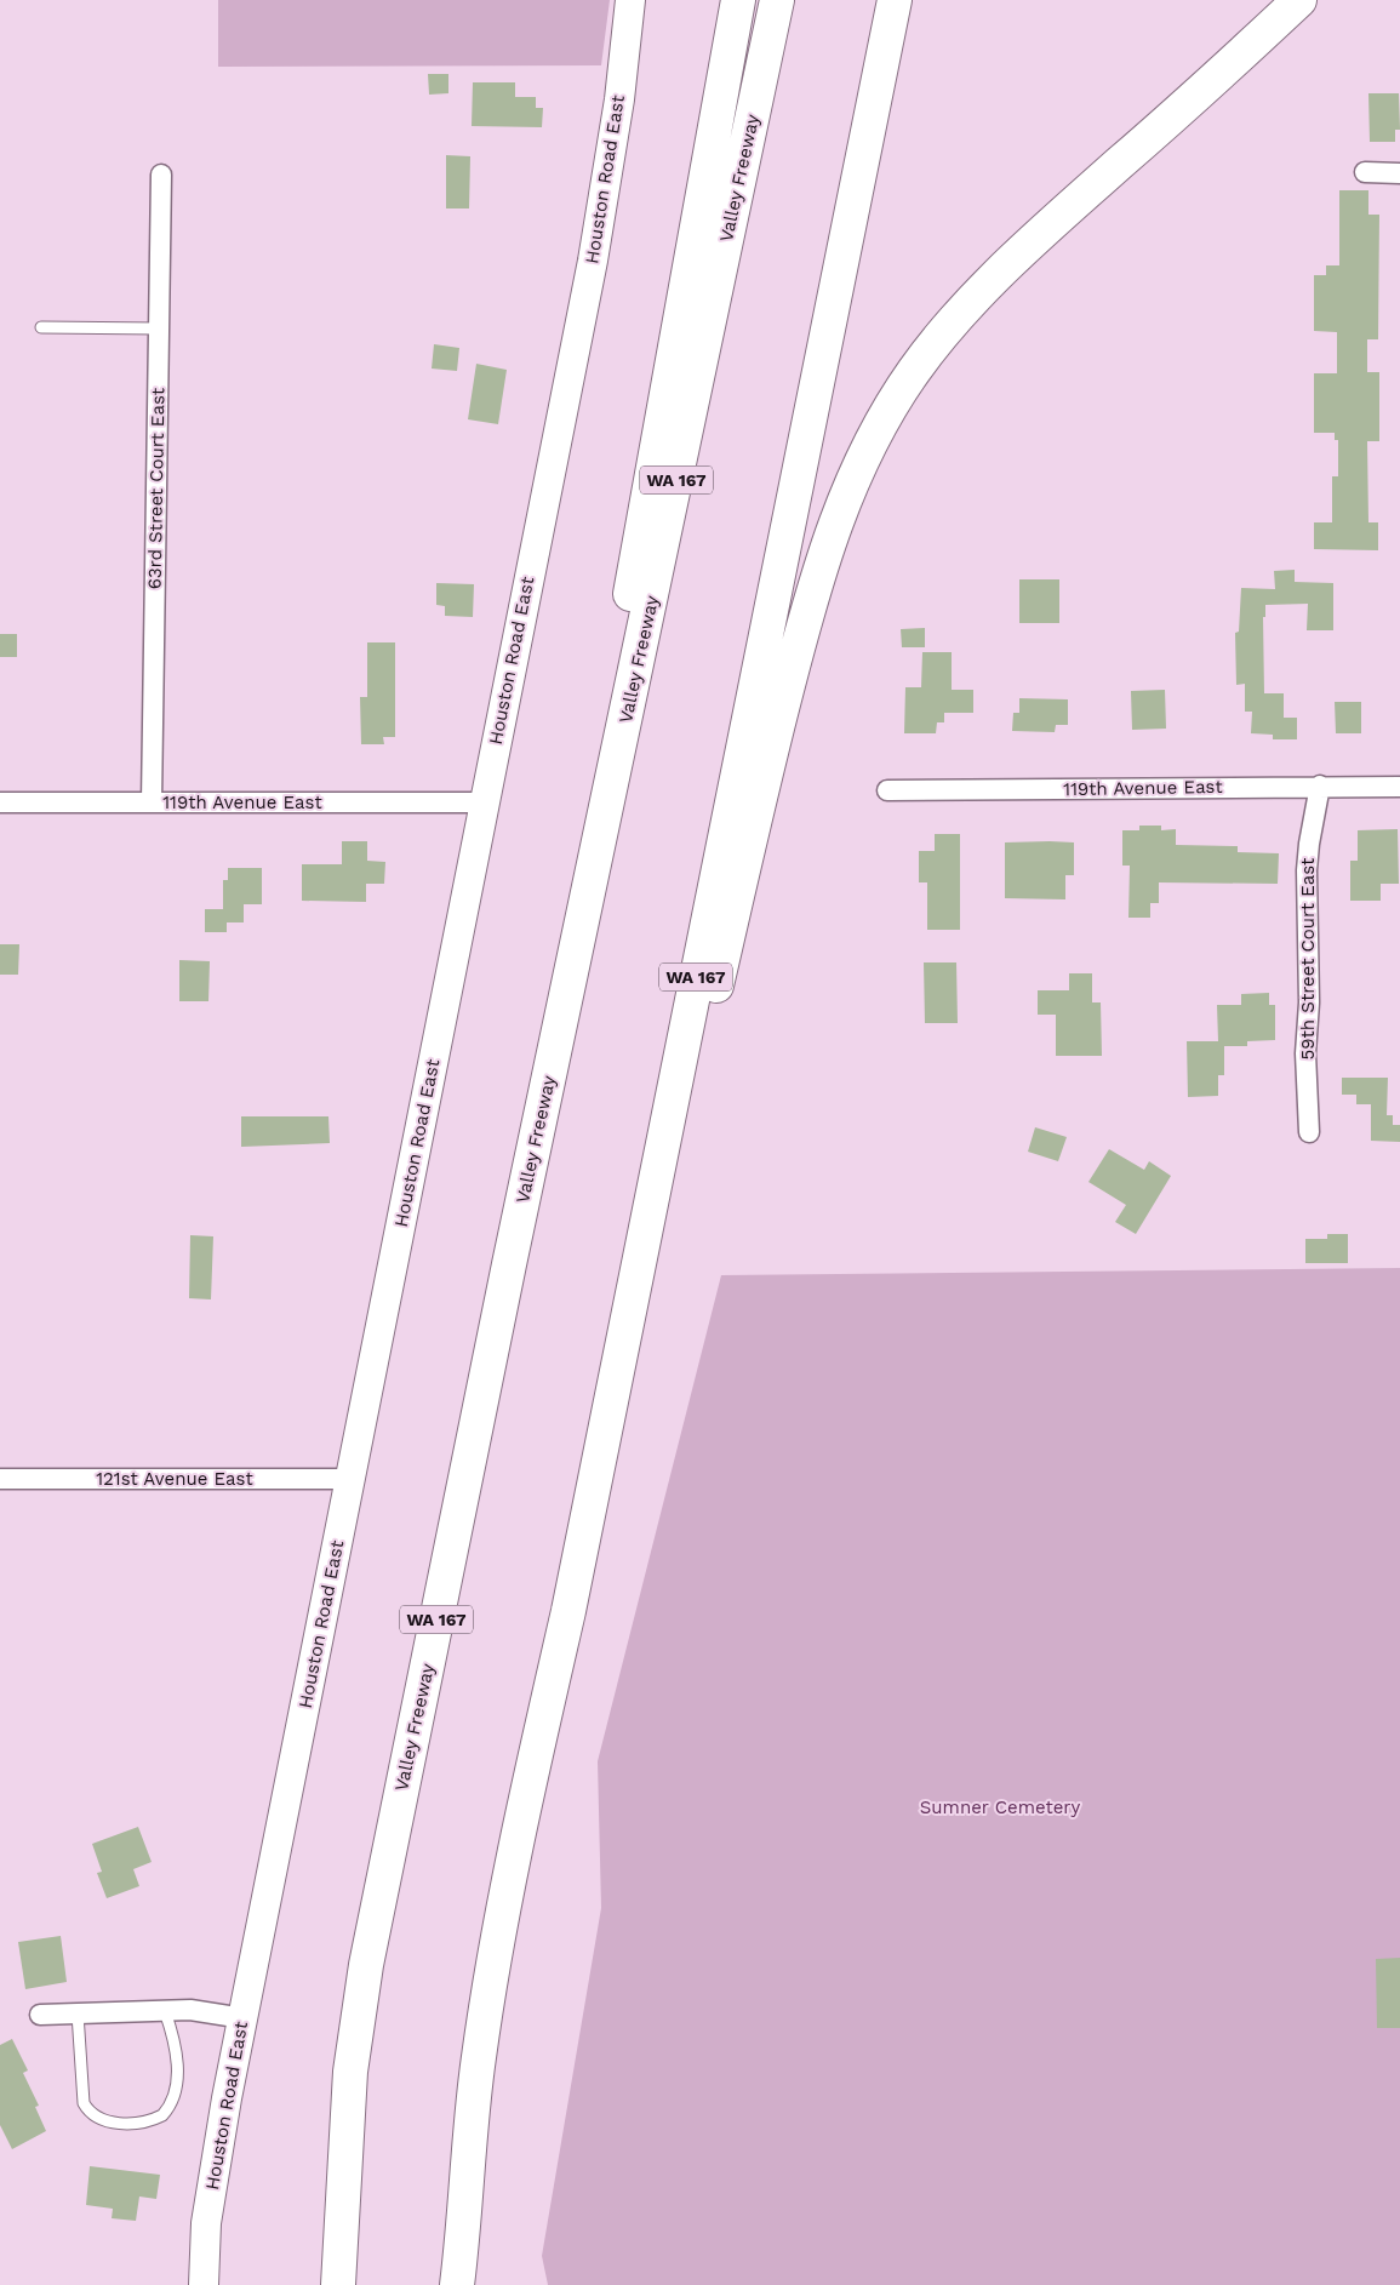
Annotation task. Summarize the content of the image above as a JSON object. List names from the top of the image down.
{
  "streets": {
    "highway": ["Valley Freeway", "WA 167"],
    "street": [
      "Houston Road East",
      "63rd Street Court East",
      "119th Avenue East",
      "59th Street Court East",
      "121st Avenue East"
    ]
  },
  "crossings": [
    ["Houston Road East", "119th Avenue East"],
    ["Houston Road East", "121st Avenue East"],
    ["63rd Street Court East", "119th Avenue East"],
    ["119th Avenue East", "59th Street Court East"]
  ],
  "parks": ["Sumner Cemetery"]
}
